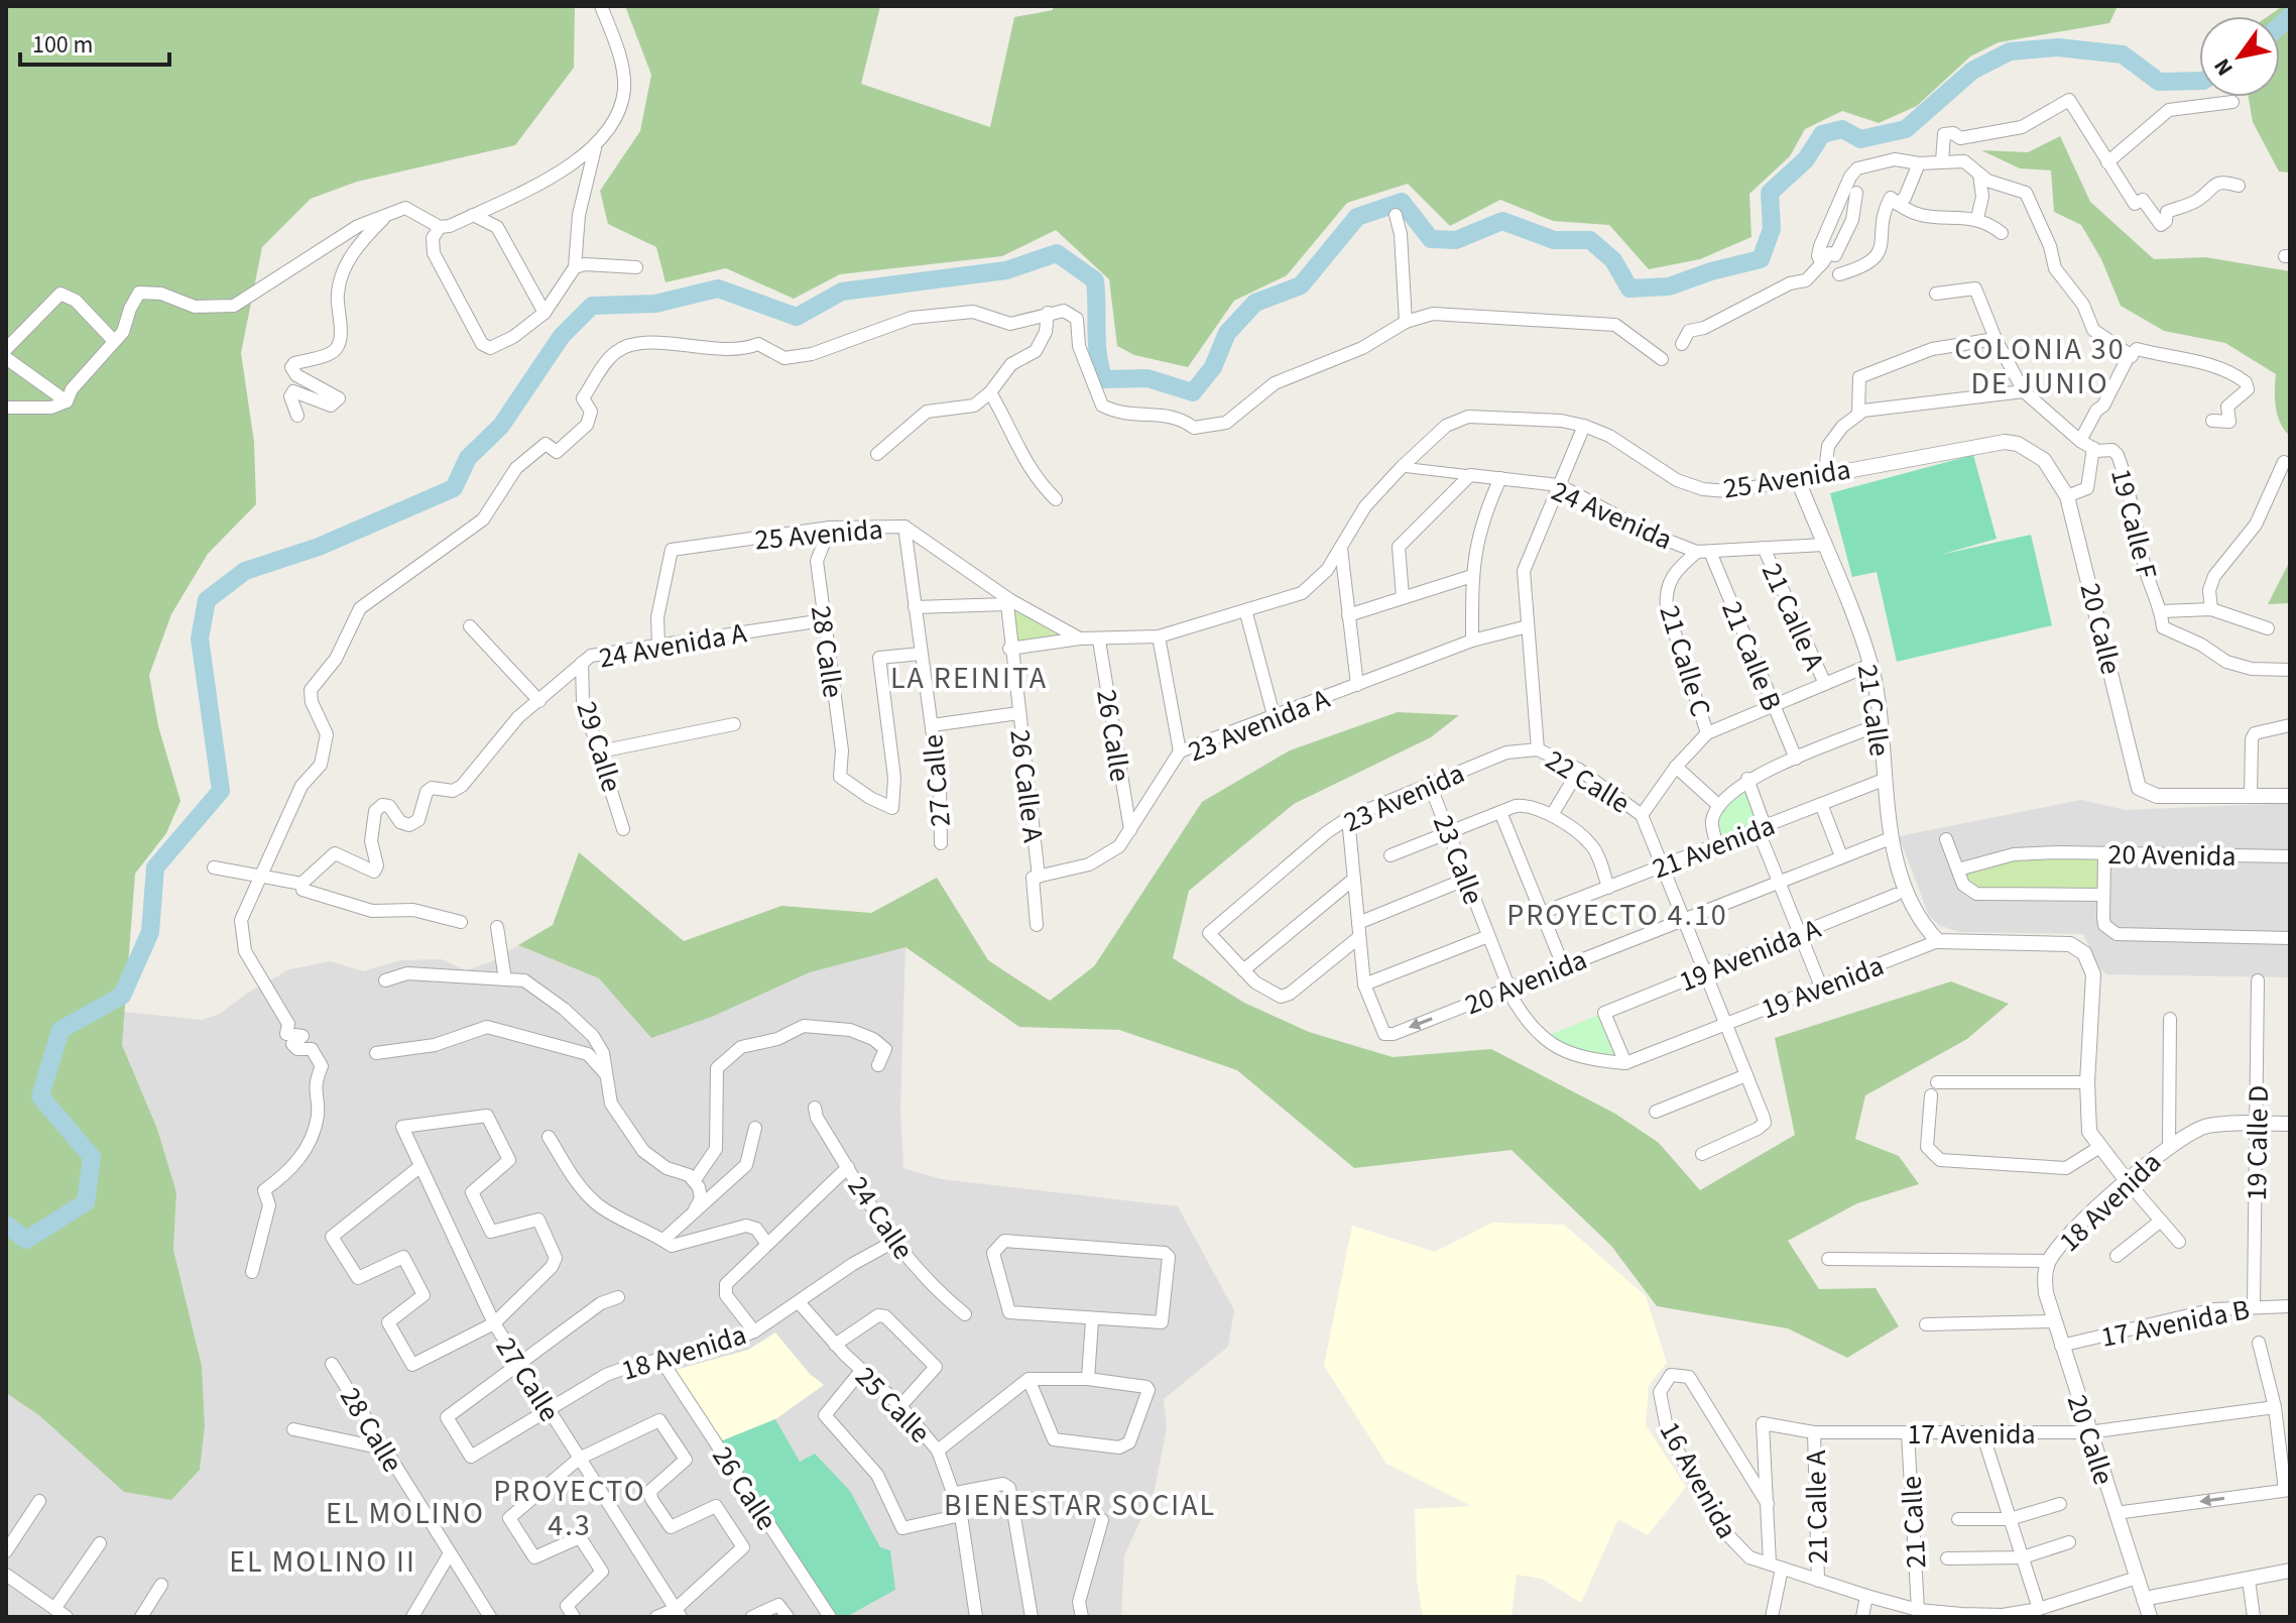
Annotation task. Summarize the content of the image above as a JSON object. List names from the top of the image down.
{
  "streets": {
    "street": [
      "25 Avenida",
      "24 Avenida",
      "19 Calle F",
      "21 Calle A",
      "20 Calle",
      "24 Avenida A",
      "28 Calle",
      "21 Calle B",
      "21 Calle C",
      "21 Calle",
      "23 Avenida A",
      "26 Calle",
      "29 Calle",
      "27 Calle",
      "22 Calle",
      "26 Calle A",
      "23 Avenida",
      "21 Avenida",
      "20 Avenida",
      "23 Calle",
      "19 Avenida A",
      "19 Avenida",
      "19 Calle D",
      "18 Avenida",
      "24 Calle",
      "17 Avenida B",
      "25 Calle",
      "17 Avenida",
      "16 Avenida"
    ]
  },
  "crossings": [
    ["25 Avenida", "24 Avenida"],
    ["25 Avenida", "20 Calle"],
    ["25 Avenida", "24 Avenida A"],
    ["25 Avenida", "28 Calle"],
    ["25 Avenida", "21 Calle"],
    ["25 Avenida", "26 Calle"],
    ["25 Avenida", "27 Calle"],
    ["25 Avenida", "22 Calle"],
    ["25 Avenida", "26 Calle A"],
    ["24 Avenida", "21 Calle A"],
    ["24 Avenida", "21 Calle B"],
    ["24 Avenida", "21 Calle C"],
    ["24 Avenida", "21 Calle"],
    ["24 Avenida", "22 Calle"],
    ["21 Calle A", "17 Avenida"],
    ["21 Calle A", "16 Avenida"],
    ["20 Calle", "18 Avenida"],
    ["20 Calle", "17 Avenida B"],
    ["20 Calle", "17 Avenida"],
    ["20 Calle", "16 Avenida"],
    ["24 Avenida A", "28 Calle"],
    ["24 Avenida A", "29 Calle"],
    ["28 Calle", "27 Calle"],
    ["21 Calle B", "21 Calle C"],
    ["21 Calle", "21 Avenida"],
    ["21 Calle", "20 Avenida"],
    ["21 Calle", "19 Avenida"],
    ["21 Calle", "17 Avenida"],
    ["21 Calle", "16 Avenida"],
    ["23 Avenida A", "26 Calle"],
    ["23 Avenida A", "22 Calle"],
    ["23 Avenida A", "26 Calle A"],
    ["26 Calle", "18 Avenida"],
    ["27 Calle", "18 Avenida"],
    ["22 Calle", "23 Avenida"],
    ["22 Calle", "21 Avenida"],
    ["22 Calle", "20 Avenida"],
    ["22 Calle", "19 Avenida A"],
    ["22 Calle", "19 Avenida"],
    ["23 Avenida", "23 Calle"],
    ["20 Avenida", "23 Calle"],
    ["23 Calle", "19 Avenida A"],
    ["23 Calle", "19 Avenida"],
    ["19 Avenida A", "19 Avenida"],
    ["19 Calle D", "18 Avenida"],
    ["19 Calle D", "17 Avenida B"],
    ["18 Avenida", "24 Calle"],
    ["18 Avenida", "25 Calle"],
    ["17 Avenida", "16 Avenida"]
  ],
  "districts": [
    "COLONIA 30 DE JUNIO",
    "LA REINITA",
    "PROYECTO 4.10",
    "PROYECTO 4.3",
    "BIENESTAR SOCIAL",
    "EL MOLINO",
    "EL MOLINO II"
  ],
  "scale_bar": "100 m",
  "north": "bottom left"
}
